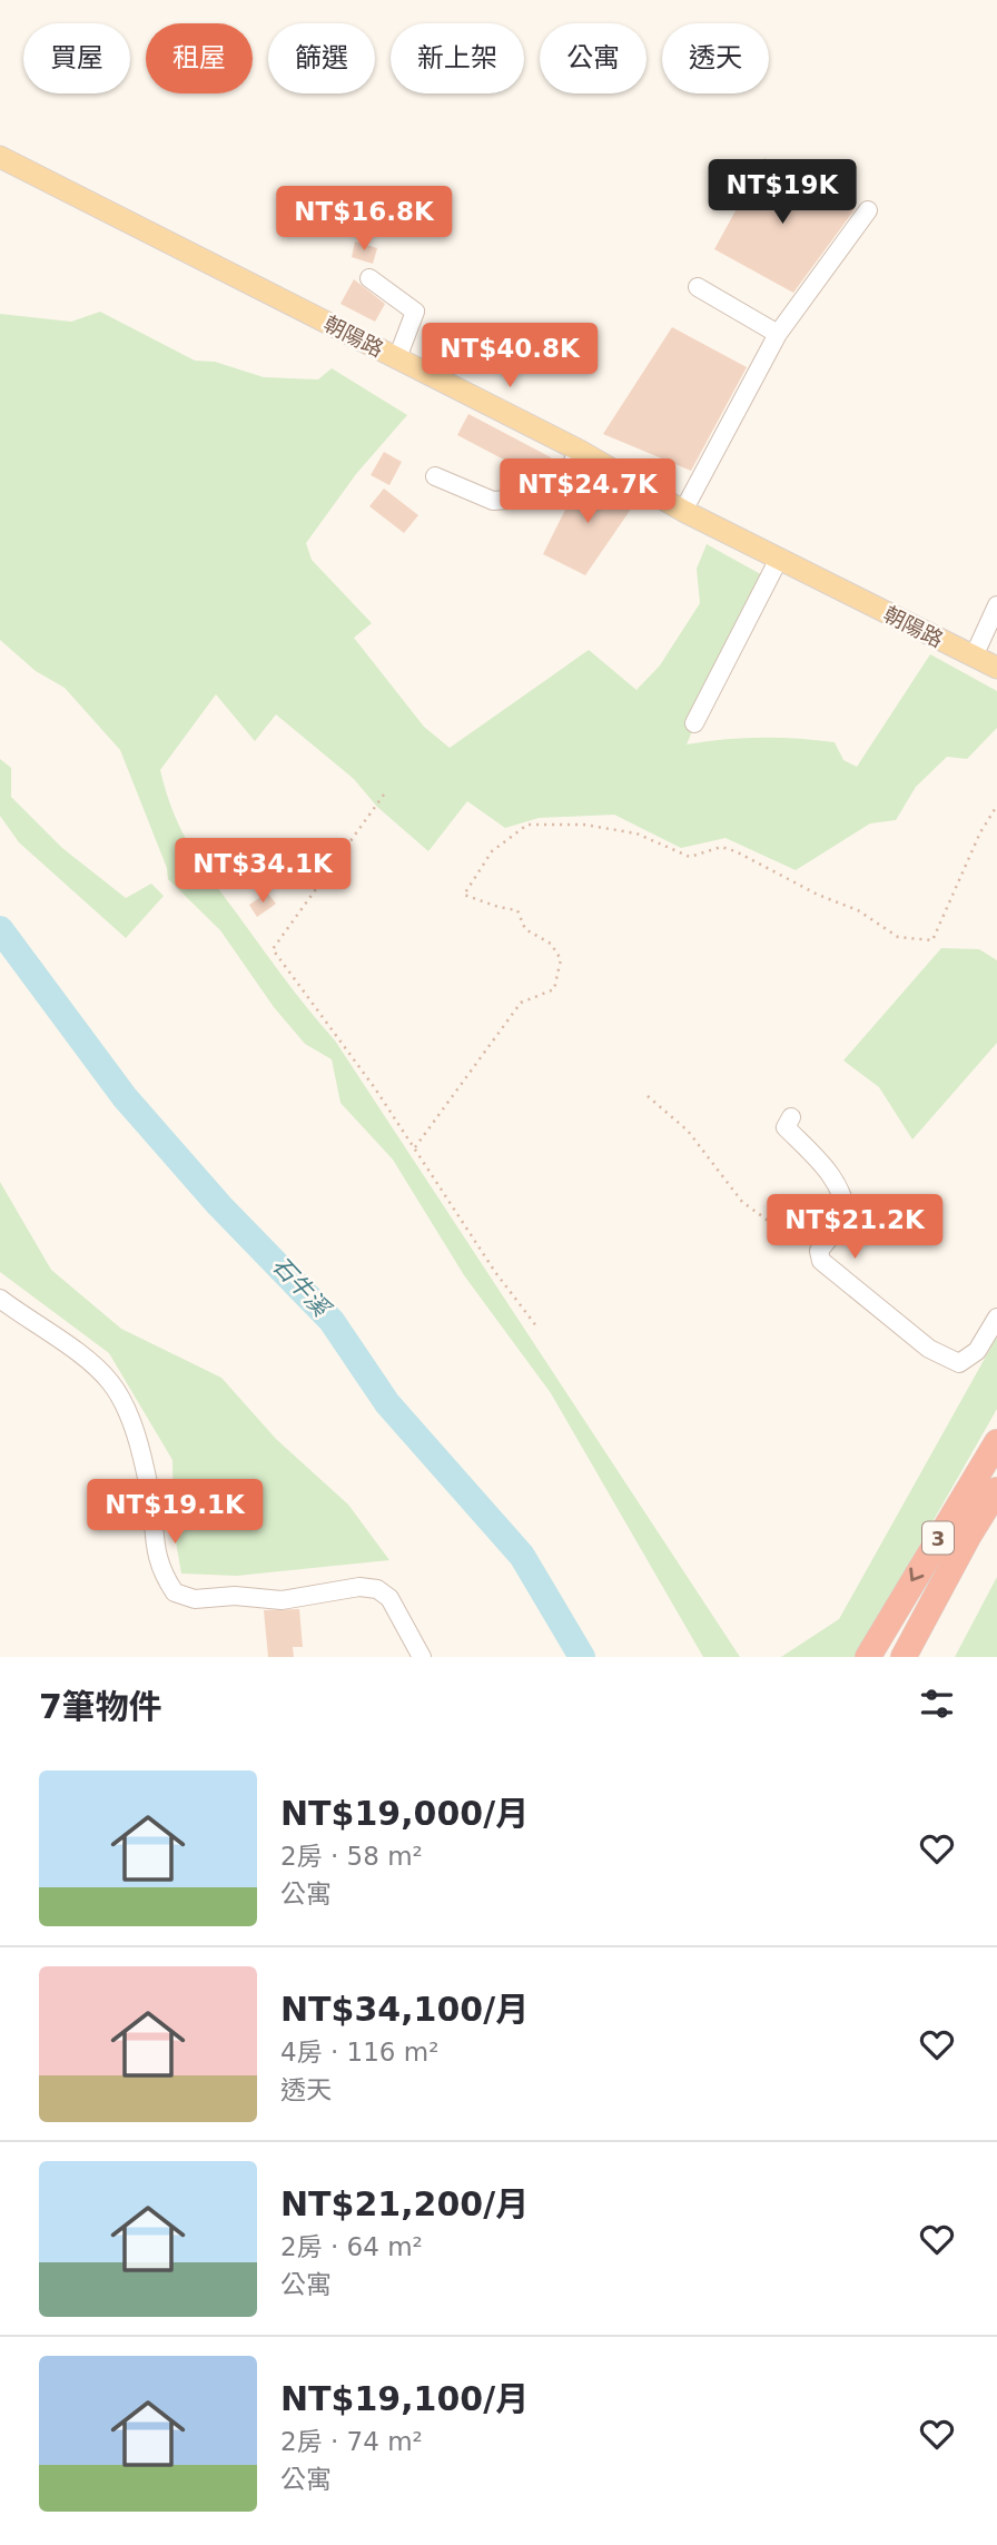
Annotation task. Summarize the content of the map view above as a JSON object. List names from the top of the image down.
{
  "streets": {
    "highway": ["3"],
    "main road": ["朝陽路"]
  },
  "water": ["石牛溪"],
  "page": {
    "chip": [
      "買屋",
      "租屋",
      "篩選",
      "新上架",
      "公寓",
      "透天"
    ],
    "price": [
      "NT$19K",
      "NT$16.8K",
      "NT$40.8K",
      "NT$24.7K",
      "NT$34.1K",
      "NT$21.2K",
      "NT$19.1K"
    ],
    "heading": "7筆物件",
    "list": [
      {
        "name": "NT$19,000/月",
        "note": "2房 · 58 m² · 公寓"
      },
      {
        "name": "NT$34,100/月",
        "note": "4房 · 116 m² · 透天"
      },
      {
        "name": "NT$21,200/月",
        "note": "2房 · 64 m² · 公寓"
      },
      {
        "name": "NT$19,100/月",
        "note": "2房 · 74 m² · 公寓"
      }
    ]
  }
}
